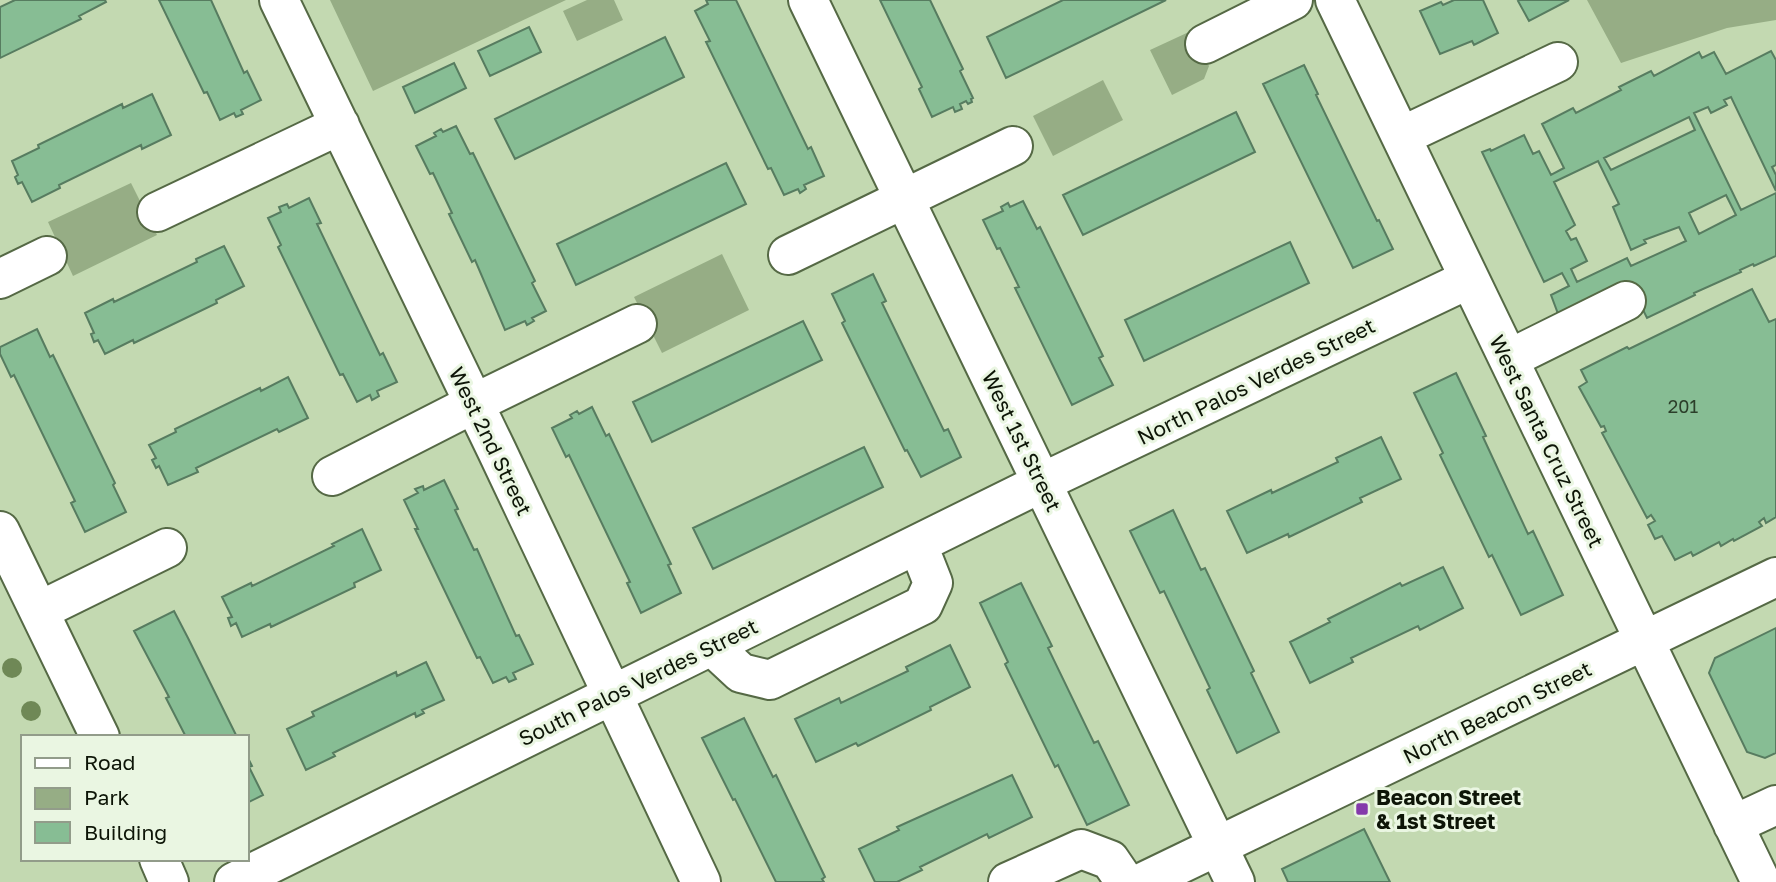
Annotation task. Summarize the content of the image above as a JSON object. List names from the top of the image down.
{
  "streets": {
    "street": [
      "North Palos Verdes Street",
      "West 2nd Street",
      "West 1st Street",
      "West Santa Cruz Street",
      "South Palos Verdes Street",
      "North Beacon Street"
    ]
  },
  "crossings": [
    ["North Palos Verdes Street", "West 1st Street"],
    ["North Palos Verdes Street", "West Santa Cruz Street"],
    ["North Palos Verdes Street", "South Palos Verdes Street"],
    ["West 2nd Street", "South Palos Verdes Street"],
    ["West 1st Street", "South Palos Verdes Street"],
    ["West 1st Street", "North Beacon Street"],
    ["West Santa Cruz Street", "North Beacon Street"]
  ],
  "places": {
    "transit": ["Beacon Street & 1st Street"]
  },
  "house_numbers": ["201"],
  "legend": ["Road", "Park", "Building"]
}
